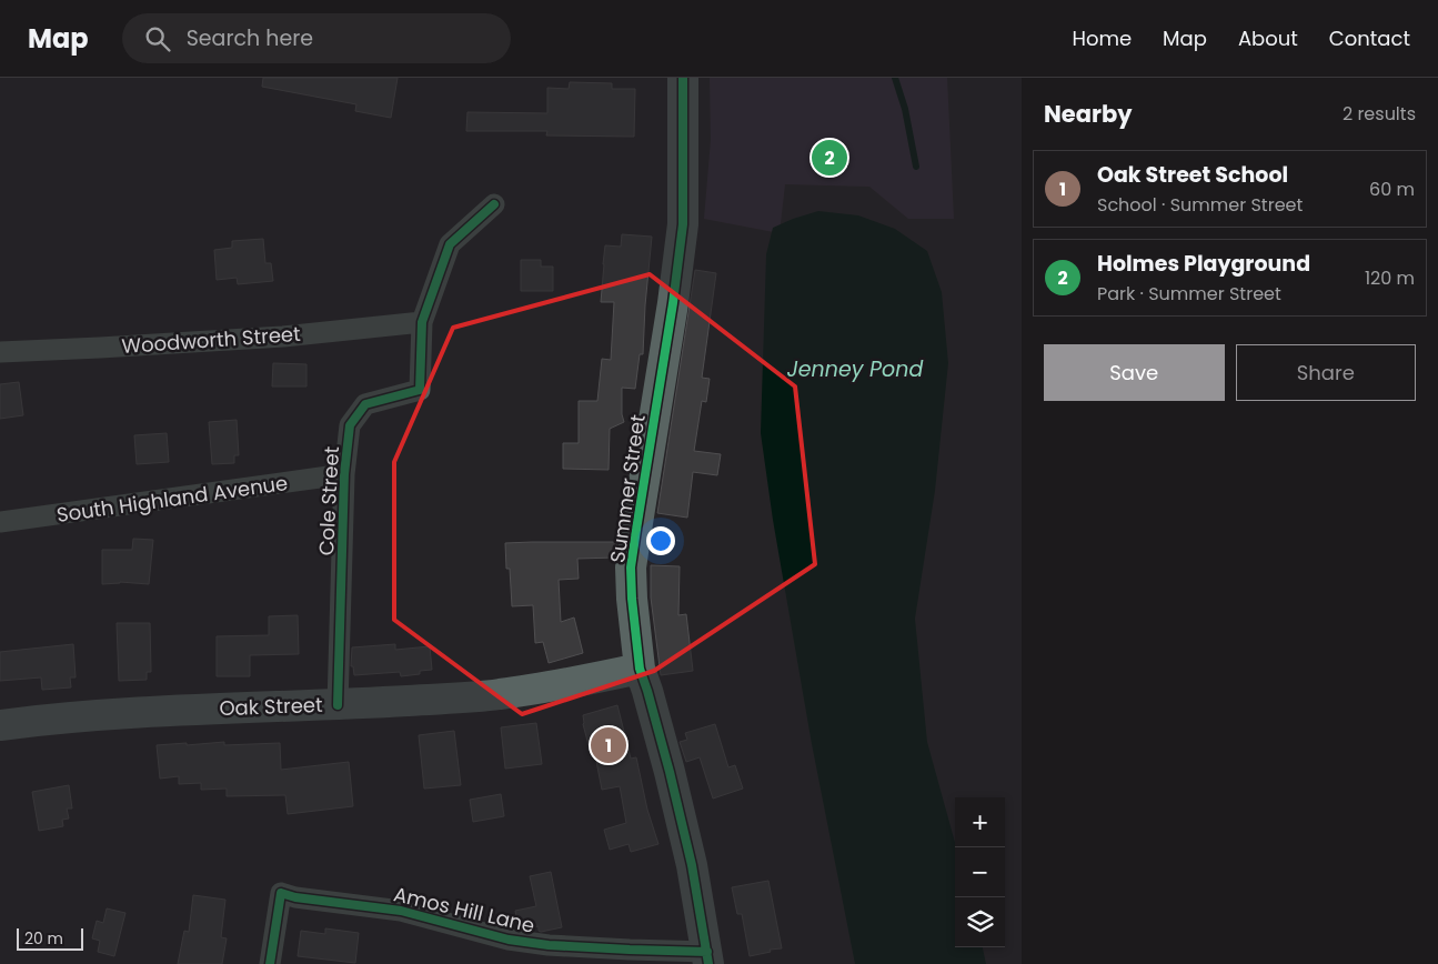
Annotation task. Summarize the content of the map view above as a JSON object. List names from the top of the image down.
{
  "streets": {
    "main road": ["Summer Street", "Oak Street"],
    "street": [
      "Woodworth Street",
      "South Highland Avenue",
      "Cole Street",
      "Amos Hill Lane"
    ]
  },
  "crossings": [
    ["Woodworth Street", "Cole Street"],
    ["Summer Street", "Oak Street"],
    ["Summer Street", "Amos Hill Lane"],
    ["South Highland Avenue", "Cole Street"],
    ["Cole Street", "Oak Street"]
  ],
  "water": ["Jenney Pond"],
  "scale_bar": "20 m",
  "page": {
    "header": "Map",
    "search": "Search here",
    "nav": [
      "Home",
      "Map",
      "About",
      "Contact"
    ],
    "heading": ["Nearby", "2 results"],
    "pins": ["2", "1"],
    "list": [
      {
        "mark": "1",
        "name": "Oak Street School",
        "note": "School · Summer Street",
        "value": "60 m"
      },
      {
        "mark": "2",
        "name": "Holmes Playground",
        "note": "Park · Summer Street",
        "value": "120 m"
      }
    ],
    "buttons": ["Save", "Share"],
    "map_buttons": ["+", "−"],
    "scale": "20 m"
  }
}
